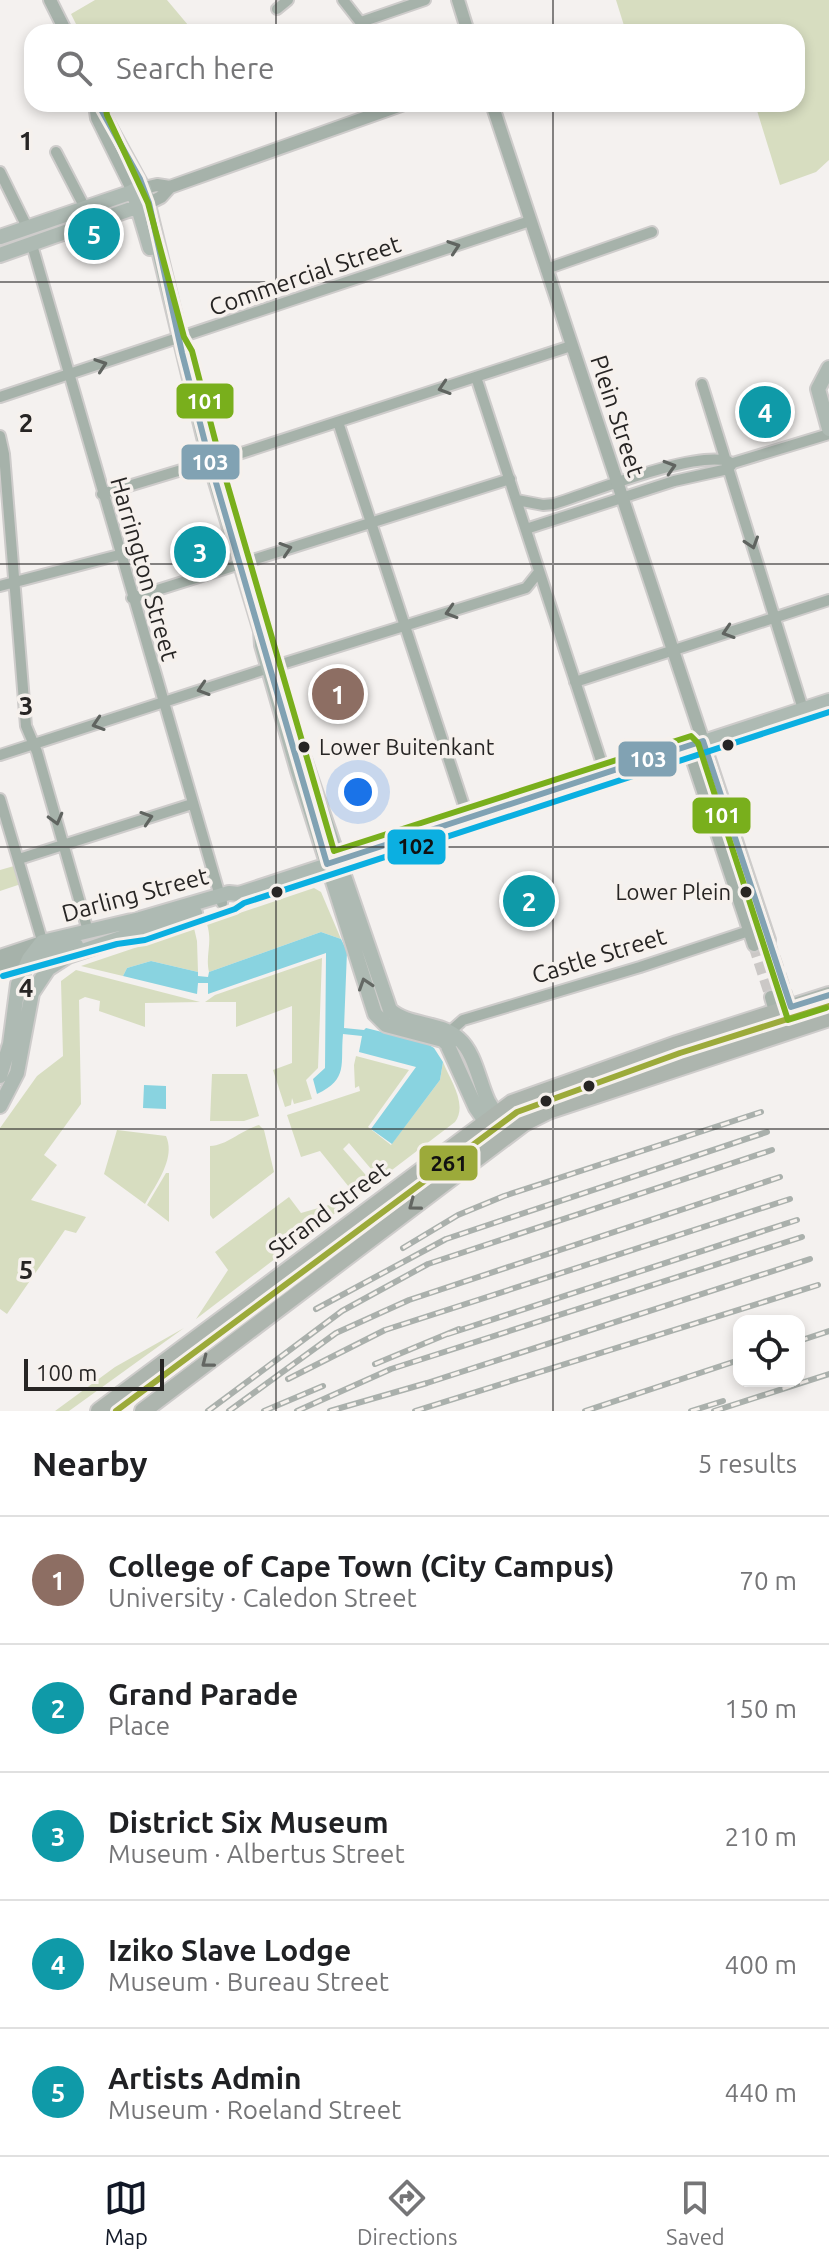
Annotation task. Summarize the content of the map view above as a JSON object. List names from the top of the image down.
{
  "streets": {
    "main road": ["Darling Street", "Strand Street"],
    "street": [
      "Commercial Street",
      "Plein Street",
      "Harrington Street",
      "Castle Street"
    ]
  },
  "crossings": [
    ["Commercial Street", "Plein Street"],
    ["Commercial Street", "Harrington Street"],
    ["Plein Street", "Darling Street"],
    ["Harrington Street", "Darling Street"]
  ],
  "one_way": ["Commercial Street"],
  "places": ["Lower Buitenkant", "Lower Plein"],
  "lines": [
    "transit line 103",
    "transit line 101",
    "transit line 102",
    "transit line 261"
  ],
  "scale_bar": "100 m",
  "page": {
    "search": "Search here",
    "pins": [
      "5",
      "4",
      "3",
      "1",
      "2"
    ],
    "scale": "100 m",
    "heading": ["Nearby", "5 results"],
    "list": [
      {
        "mark": "1",
        "name": "College of Cape Town (City Campus)",
        "note": "University · Caledon Street",
        "value": "70 m"
      },
      {
        "mark": "2",
        "name": "Grand Parade",
        "note": "Place",
        "value": "150 m"
      },
      {
        "mark": "3",
        "name": "District Six Museum",
        "note": "Museum · Albertus Street",
        "value": "210 m"
      },
      {
        "mark": "4",
        "name": "Iziko Slave Lodge",
        "note": "Museum · Bureau Street",
        "value": "400 m"
      },
      {
        "mark": "5",
        "name": "Artists Admin",
        "note": "Museum · Roeland Street",
        "value": "440 m"
      }
    ],
    "nav": ["Map", "Directions", "Saved"]
  },
  "grid": {
    "rows": [
      "1",
      "2",
      "3",
      "4",
      "5"
    ]
  }
}
